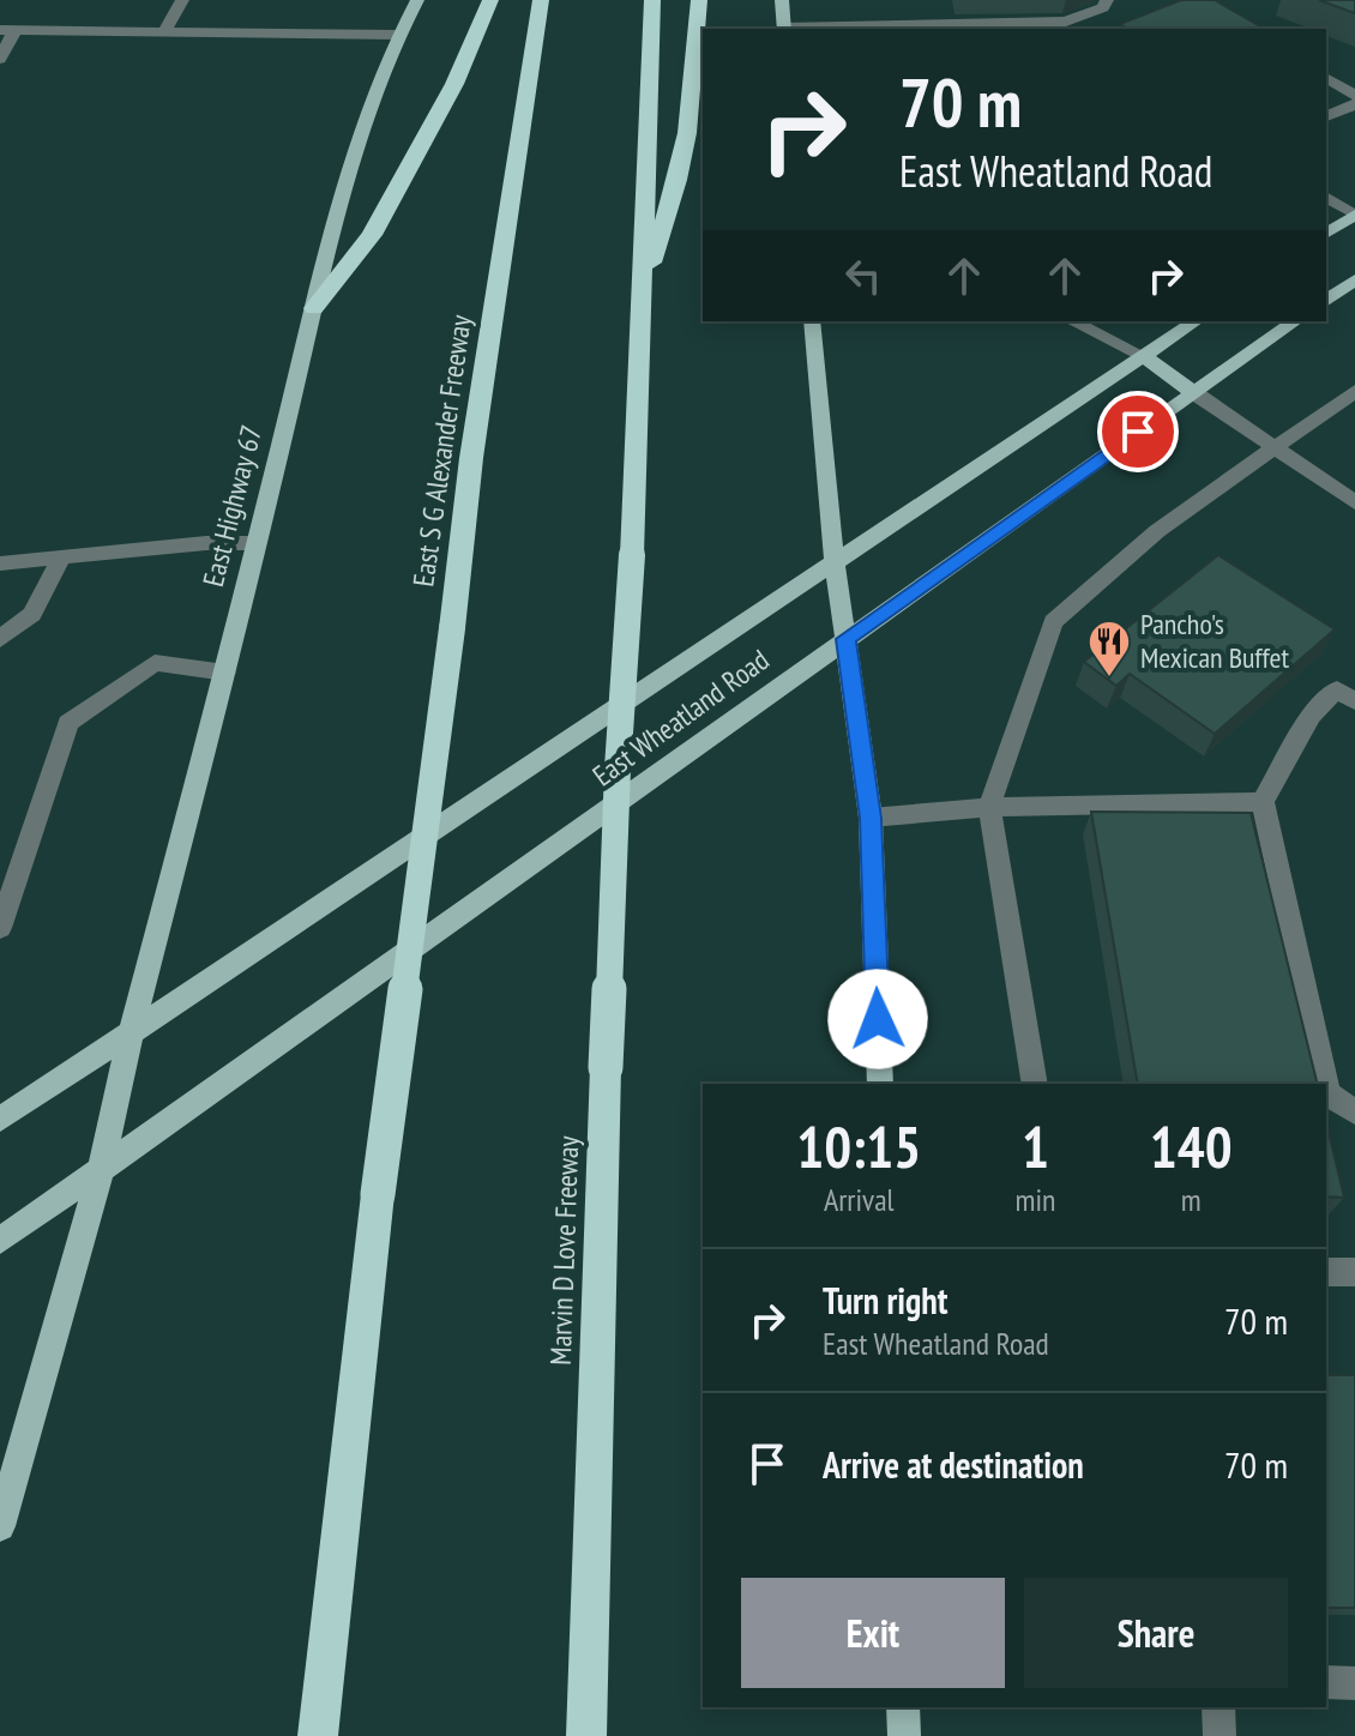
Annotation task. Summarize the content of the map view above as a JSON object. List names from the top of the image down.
{
  "streets": {
    "highway": ["East S G Alexander Freeway", "Marvin D Love Freeway"],
    "main road": ["East Highway 67", "East Wheatland Road"]
  },
  "crossings": [
    ["East Highway 67", "East Wheatland Road"]
  ],
  "places": {
    "restaurant": ["Pancho's Mexican Buffet"]
  },
  "page": {
    "turn": ["70 m", "East Wheatland Road"],
    "eta": [
      "10:15",
      "Arrival",
      "1",
      "min",
      "140",
      "m"
    ],
    "list": [
      {
        "name": "Turn right",
        "note": "East Wheatland Road",
        "value": "70 m"
      },
      {
        "name": "Arrive at destination",
        "value": "70 m"
      }
    ],
    "buttons": ["Exit", "Share"]
  }
}
